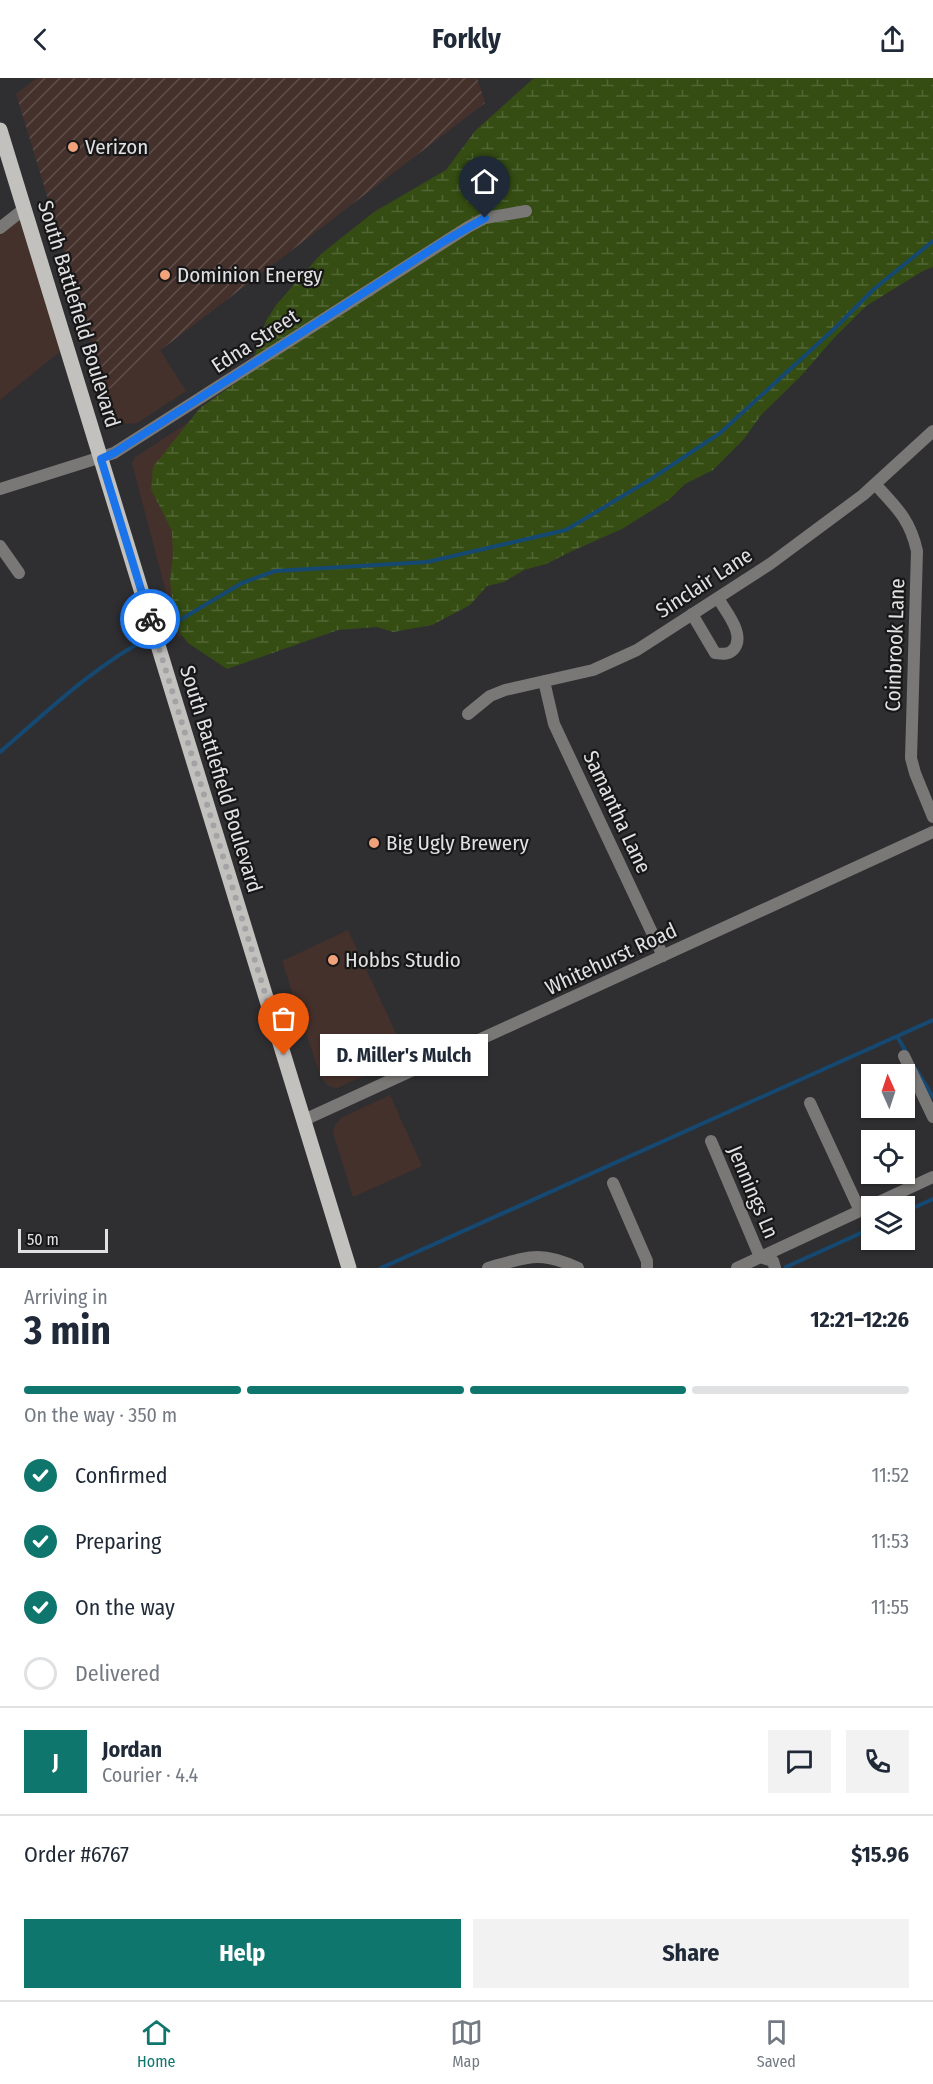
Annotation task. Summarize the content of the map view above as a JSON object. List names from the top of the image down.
{
  "streets": {
    "main road": ["South Battlefield Boulevard"],
    "street": [
      "Edna Street",
      "Sinclair Lane",
      "Coinbrook Lane",
      "Samantha Lane",
      "Whitehurst Road",
      "Jennings Ln"
    ]
  },
  "crossings": [
    ["South Battlefield Boulevard", "Edna Street"],
    ["South Battlefield Boulevard", "Whitehurst Road"],
    ["Sinclair Lane", "Coinbrook Lane"],
    ["Sinclair Lane", "Samantha Lane"],
    ["Samantha Lane", "Whitehurst Road"]
  ],
  "places": [
    "Verizon",
    "Dominion Energy",
    "Big Ugly Brewery",
    "Hobbs Studio",
    "D. Miller's Mulch"
  ],
  "scale_bar": "50 m",
  "north": "top",
  "page": {
    "header": "Forkly",
    "bubble": "D. Miller's Mulch",
    "scale": "50 m",
    "heading": ["3 min", "Arriving in", "12:21–12:26"],
    "panel": [
      "Jordan",
      "Courier · 4.4",
      "Order #6767",
      "$15.96"
    ],
    "bar": "On the way · 350 m",
    "list": [
      ["Confirmed", "11:52"],
      ["Preparing", "11:53"],
      ["On the way", "11:55"],
      "Delivered"
    ],
    "round": "J",
    "buttons": ["Help", "Share"],
    "tabs": ["Home", "Map", "Saved"]
  }
}
